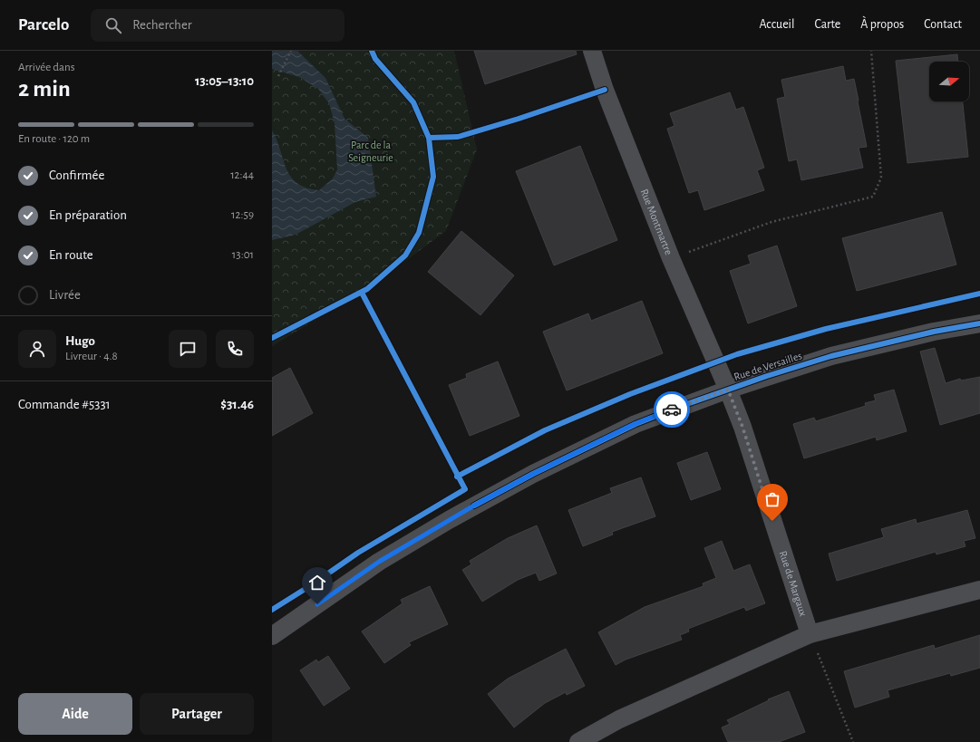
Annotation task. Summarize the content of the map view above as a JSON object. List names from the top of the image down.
{
  "streets": {
    "street": ["Rue Montmartre", "Rue de Versailles", "Rue de Margaux"]
  },
  "crossings": [
    ["Rue Montmartre", "Rue de Versailles"],
    ["Rue Montmartre", "Rue de Margaux"],
    ["Rue de Versailles", "Rue de Margaux"]
  ],
  "parks": ["Parc de la Seigneurie"],
  "north": "right",
  "page": {
    "header": "Parcelo",
    "search": "Rechercher",
    "nav": [
      "Accueil",
      "Carte",
      "À propos",
      "Contact"
    ],
    "heading": ["2 min", "Arrivée dans", "13:05–13:10"],
    "panel": [
      "Hugo",
      "Livreur · 4.8",
      "Commande #5331",
      "$31.46"
    ],
    "bar": "En route · 120 m",
    "list": [
      ["Confirmée", "12:44"],
      ["En préparation", "12:59"],
      ["En route", "13:01"],
      "Livrée"
    ],
    "buttons": ["Aide", "Partager"]
  }
}
